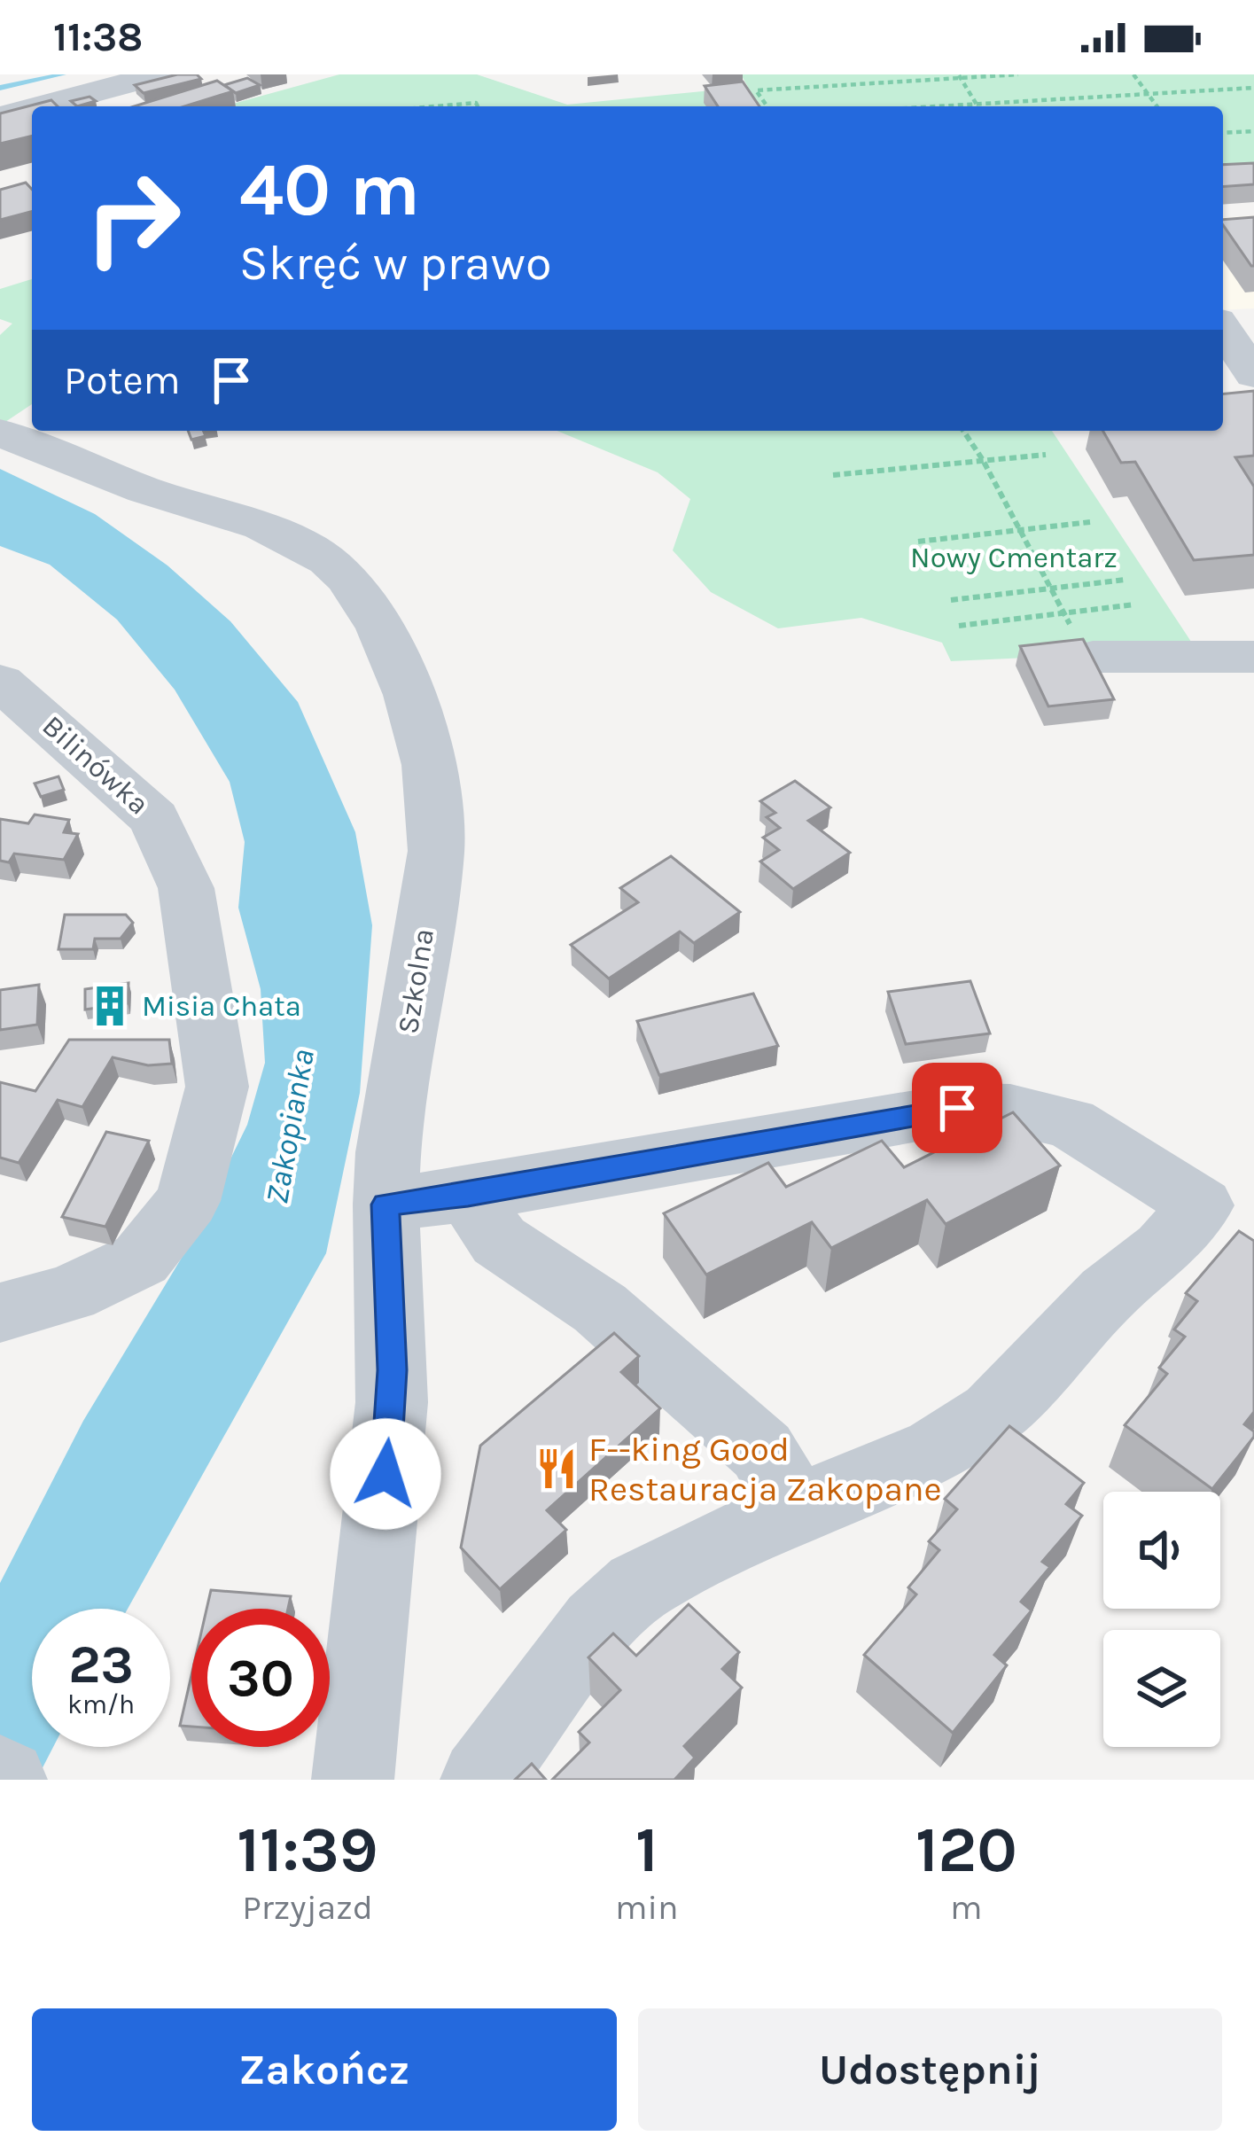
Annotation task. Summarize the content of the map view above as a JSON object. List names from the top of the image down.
{
  "streets": {
    "street": ["Bilinówka", "Szkolna"]
  },
  "water": ["Zakopianka"],
  "parks": ["Nowy Cmentarz"],
  "places": {
    "building": ["Misia Chata"],
    "restaurant": ["F--king Good Restauracja Zakopane"]
  },
  "page": {
    "status": "11:38",
    "turn": ["40 m", "Skręć w prawo"],
    "then": "Potem",
    "speed": "23 km/h",
    "limit": "30",
    "eta": [
      "11:39",
      "Przyjazd",
      "1",
      "min",
      "120",
      "m"
    ],
    "buttons": ["Zakończ", "Udostępnij"]
  }
}
